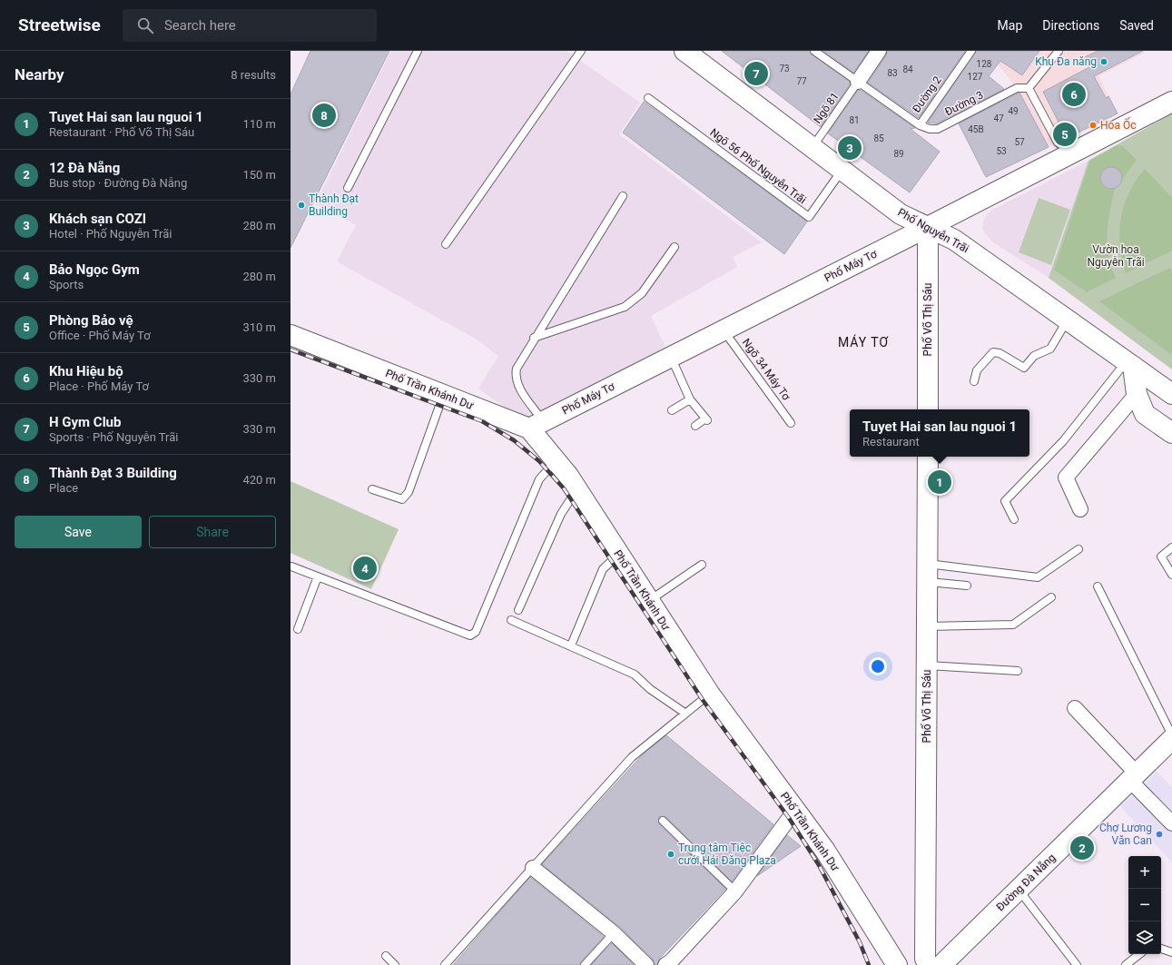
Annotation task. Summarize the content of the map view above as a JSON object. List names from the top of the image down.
{
  "streets": {
    "street": [
      "Phố Nguyễn Trãi",
      "Phố Máy Tơ",
      "Phố Võ Thị Sáu",
      "Phố Trần Khánh Dư",
      "Đường Đà Nẵng"
    ],
    "lane": [
      "Đường 2",
      "Đường 3",
      "Ngõ 81",
      "Ngõ 56 Phố Nguyễn Trãi",
      "Ngõ 34 Máy Tơ"
    ]
  },
  "crossings": [
    ["Đường 2", "Đường 3"],
    ["Đường 2", "Ngõ 81"],
    ["Ngõ 81", "Phố Nguyễn Trãi"],
    ["Ngõ 56 Phố Nguyễn Trãi", "Phố Nguyễn Trãi"],
    ["Phố Nguyễn Trãi", "Phố Máy Tơ"],
    ["Phố Nguyễn Trãi", "Phố Võ Thị Sáu"],
    ["Phố Máy Tơ", "Phố Võ Thị Sáu"],
    ["Phố Máy Tơ", "Ngõ 34 Máy Tơ"],
    ["Phố Máy Tơ", "Phố Trần Khánh Dư"],
    ["Phố Võ Thị Sáu", "Đường Đà Nẵng"]
  ],
  "districts": ["MÁY TƠ"],
  "parks": ["Vườn hoa Nguyễn Trãi"],
  "places": [
    "Khu Đa năng",
    "Hoa Ốc",
    "Thành Đạt Building",
    "Chợ Lương Văn Can",
    "Trung tâm Tiệc cưới Hải Đăng Plaza"
  ],
  "house_numbers": [
    "128",
    "73",
    "84",
    "83",
    "127",
    "77",
    "49",
    "47",
    "81",
    "45B",
    "85",
    "57",
    "53",
    "89"
  ],
  "page": {
    "header": "Streetwise",
    "search": "Search here",
    "nav": ["Map", "Directions", "Saved"],
    "heading": ["Nearby", "8 results"],
    "pins": [
      "7",
      "6",
      "8",
      "5",
      "3",
      "1",
      "4",
      "2"
    ],
    "list": [
      {
        "mark": "1",
        "name": "Tuyet Hai san lau nguoi 1",
        "note": "Restaurant · Phố Võ Thị Sáu",
        "value": "110 m"
      },
      {
        "mark": "2",
        "name": "12 Đà Nẵng",
        "note": "Bus stop · Đường Đà Nẵng",
        "value": "150 m"
      },
      {
        "mark": "3",
        "name": "Khách sạn COZI",
        "note": "Hotel · Phố Nguyễn Trãi",
        "value": "280 m"
      },
      {
        "mark": "4",
        "name": "Bảo Ngọc Gym",
        "note": "Sports",
        "value": "280 m"
      },
      {
        "mark": "5",
        "name": "Phòng Bảo vệ",
        "note": "Office · Phố Máy Tơ",
        "value": "310 m"
      },
      {
        "mark": "6",
        "name": "Khu Hiệu bộ",
        "note": "Place · Phố Máy Tơ",
        "value": "330 m"
      },
      {
        "mark": "7",
        "name": "H Gym Club",
        "note": "Sports · Phố Nguyễn Trãi",
        "value": "330 m"
      },
      {
        "mark": "8",
        "name": "Thành Đạt 3 Building",
        "note": "Place",
        "value": "420 m"
      }
    ],
    "popup": ["Tuyet Hai san lau nguoi 1", "Restaurant"],
    "buttons": ["Save", "Share"],
    "map_buttons": ["+", "−"]
  }
}
